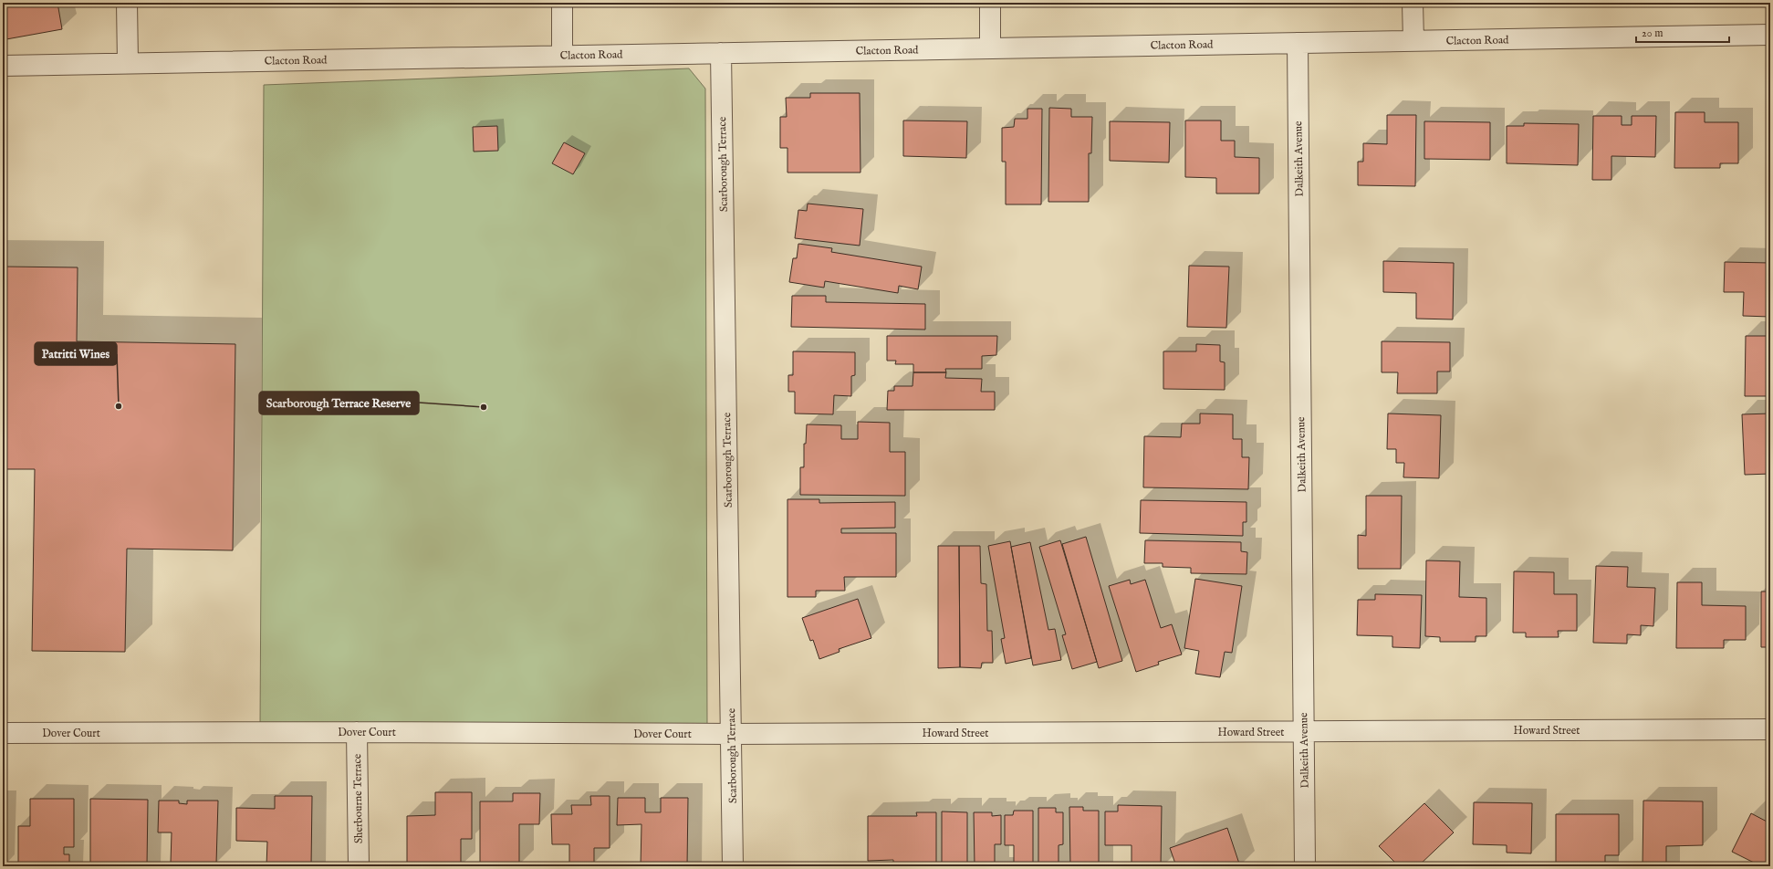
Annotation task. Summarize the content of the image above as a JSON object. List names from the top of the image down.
{
  "streets": {
    "street": [
      "Clacton Road",
      "Dalkeith Avenue",
      "Scarborough Terrace",
      "Howard Street",
      "Dover Court",
      "Sherbourne Terrace"
    ]
  },
  "crossings": [
    ["Clacton Road", "Dalkeith Avenue"],
    ["Clacton Road", "Scarborough Terrace"],
    ["Dalkeith Avenue", "Howard Street"],
    ["Scarborough Terrace", "Howard Street"],
    ["Scarborough Terrace", "Dover Court"],
    ["Howard Street", "Dover Court"],
    ["Dover Court", "Sherbourne Terrace"]
  ],
  "places": ["Patritti Wines", "Scarborough Terrace Reserve"],
  "scale_bar": "20 m"
}
